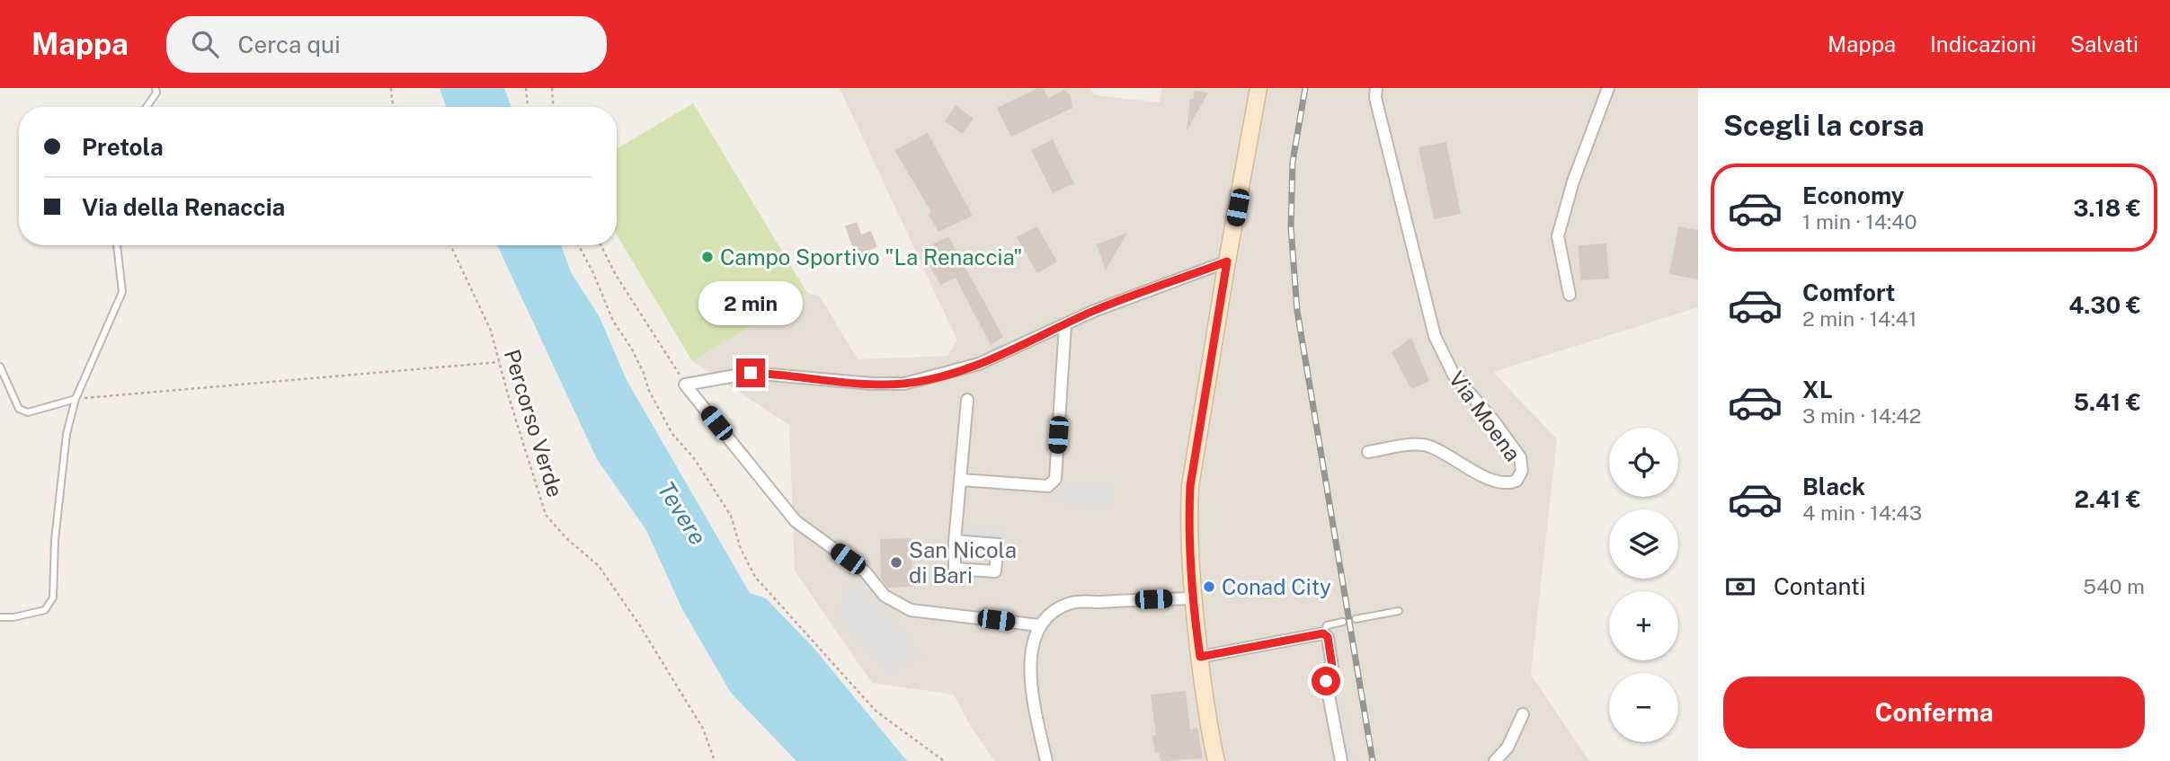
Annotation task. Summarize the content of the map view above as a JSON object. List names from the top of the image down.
{
  "streets": {
    "street": ["Via Moena"],
    "path": ["Percorso Verde"]
  },
  "water": ["Tevere"],
  "places": ["Campo Sportivo \"La Renaccia\"", "San Nicola di Bari", "Conad City"],
  "page": {
    "header": "Mappa",
    "search": "Cerca qui",
    "nav": ["Mappa", "Indicazioni", "Salvati"],
    "heading": "Scegli la corsa",
    "banner": ["Pretola", "Via della Renaccia"],
    "list": [
      {
        "name": "Economy",
        "note": "1 min · 14:40",
        "value": "3.18 €"
      },
      {
        "name": "Comfort",
        "note": "2 min · 14:41",
        "value": "4.30 €"
      },
      {
        "name": "XL",
        "note": "3 min · 14:42",
        "value": "5.41 €"
      },
      {
        "name": "Black",
        "note": "4 min · 14:43",
        "value": "2.41 €"
      }
    ],
    "bubble": "2 min",
    "map_buttons": ["+", "−"],
    "pay": ["Contanti", "540 m"],
    "buttons": "Conferma"
  }
}
